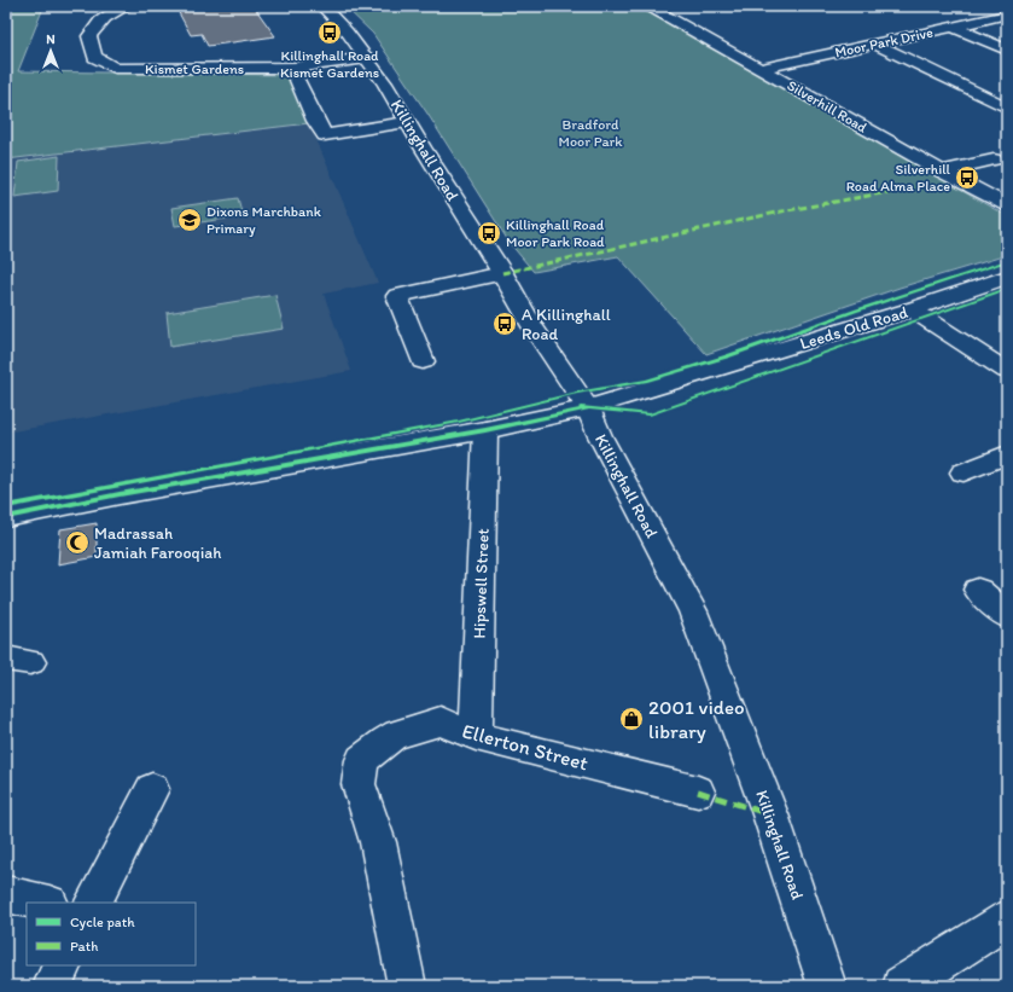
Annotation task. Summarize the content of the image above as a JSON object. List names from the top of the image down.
{
  "streets": {
    "main road": [
      "Moor Park Drive",
      "Kismet Gardens",
      "Silverhill Road",
      "Killinghall Road",
      "Leeds Old Road",
      "Hipswell Street",
      "Ellerton Street"
    ]
  },
  "crossings": [
    ["Moor Park Drive", "Silverhill Road"],
    ["Kismet Gardens", "Killinghall Road"],
    ["Killinghall Road", "Leeds Old Road"],
    ["Leeds Old Road", "Hipswell Street"],
    ["Hipswell Street", "Ellerton Street"]
  ],
  "parks": ["Bradford Moor Park"],
  "places": {
    "bus stop": [
      "Killinghall Road Kismet Gardens",
      "Silverhill Road Alma Place",
      "Killinghall Road Moor Park Road",
      "A Killinghall Road"
    ],
    "school or university": ["Dixons Marchbank Primary"],
    "mosque": ["Madrassah Jamiah Farooqiah"],
    "shop": ["2001 video library"]
  },
  "legend": ["Cycle path", "Path"],
  "north": "top"
}
